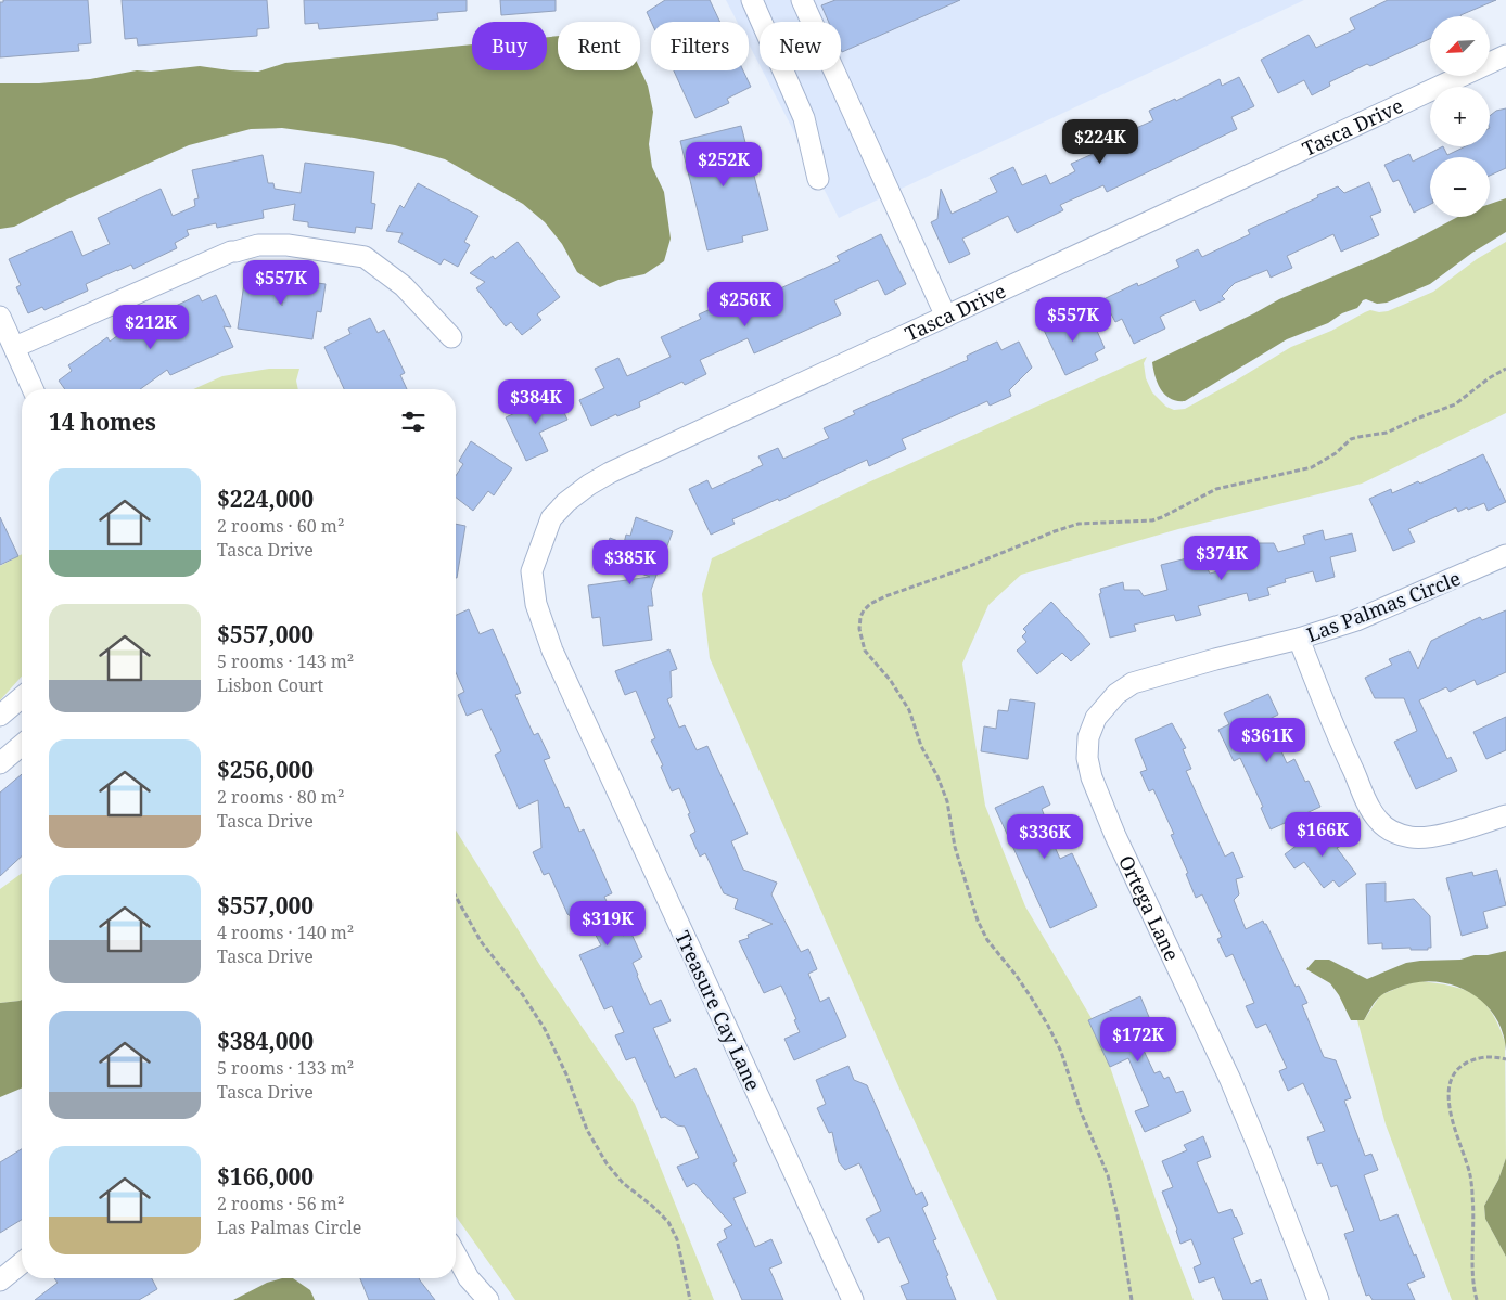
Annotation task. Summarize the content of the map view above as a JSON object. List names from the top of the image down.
{
  "streets": {
    "street": [
      "Tasca Drive",
      "Las Palmas Circle",
      "Ortega Lane",
      "Treasure Cay Lane"
    ]
  },
  "crossings": [
    ["Tasca Drive", "Treasure Cay Lane"],
    ["Las Palmas Circle", "Ortega Lane"]
  ],
  "north": "bottom left",
  "page": {
    "map_buttons": ["+", "−"],
    "chip": [
      "Buy",
      "Rent",
      "Filters",
      "New"
    ],
    "price": [
      "$224K",
      "$252K",
      "$557K",
      "$256K",
      "$557K",
      "$212K",
      "$384K",
      "$374K",
      "$385K",
      "$361K",
      "$166K",
      "$336K",
      "$319K",
      "$172K"
    ],
    "heading": "14 homes",
    "list": [
      {
        "name": "$224,000",
        "note": "2 rooms · 60 m² · Tasca Drive"
      },
      {
        "name": "$557,000",
        "note": "5 rooms · 143 m² · Lisbon Court"
      },
      {
        "name": "$256,000",
        "note": "2 rooms · 80 m² · Tasca Drive"
      },
      {
        "name": "$557,000",
        "note": "4 rooms · 140 m² · Tasca Drive"
      },
      {
        "name": "$384,000",
        "note": "5 rooms · 133 m² · Tasca Drive"
      },
      {
        "name": "$166,000",
        "note": "2 rooms · 56 m² · Las Palmas Circle"
      }
    ]
  }
}
